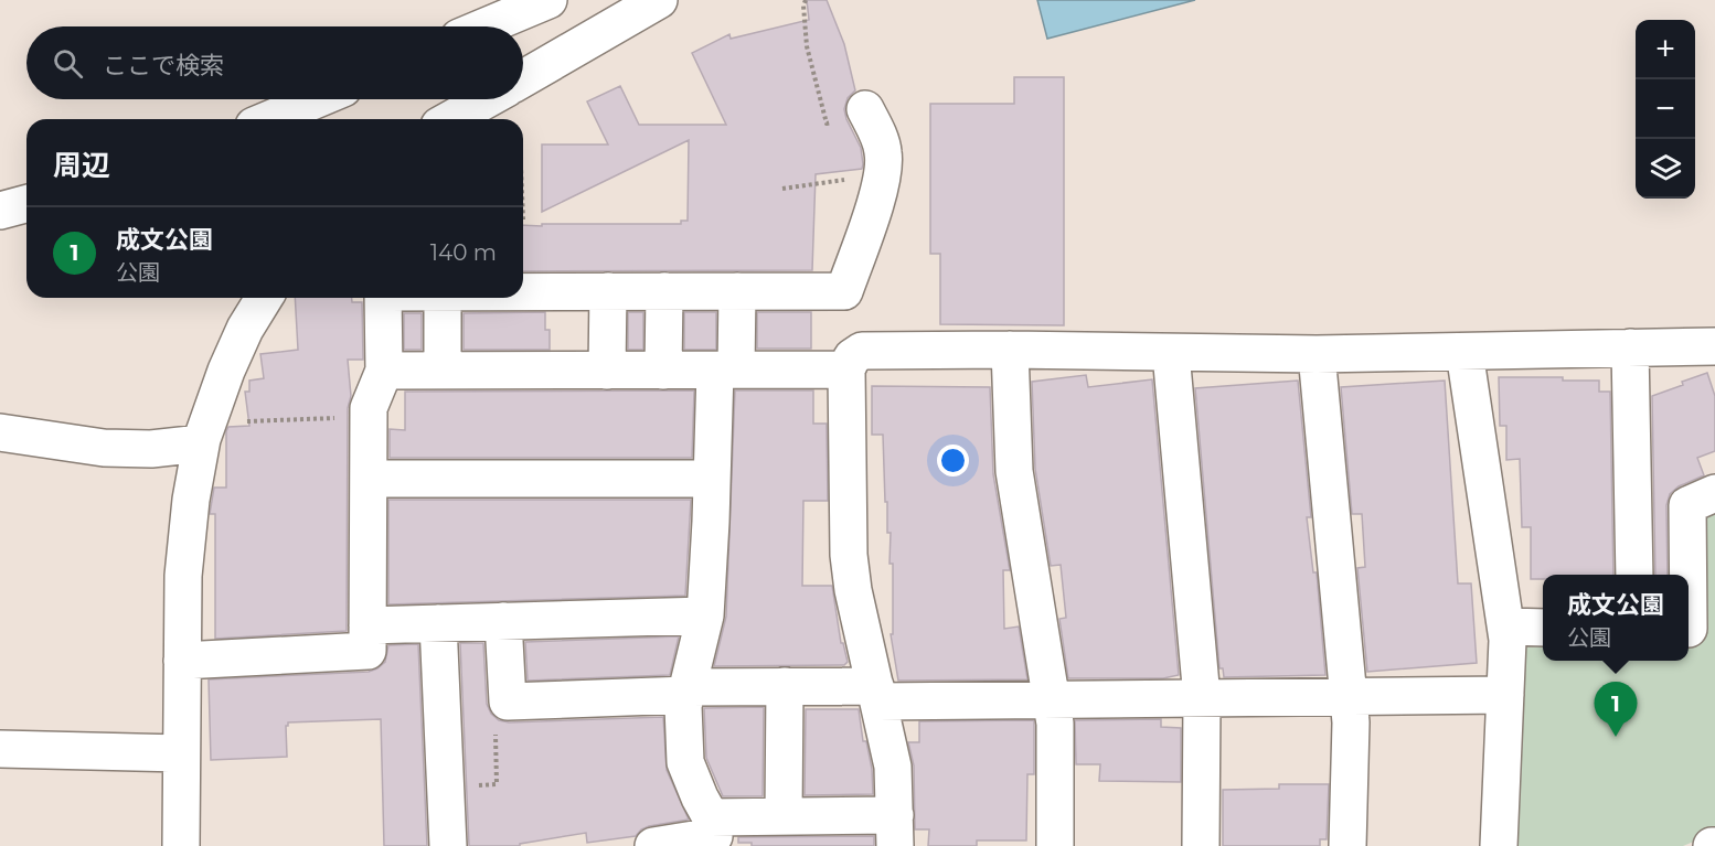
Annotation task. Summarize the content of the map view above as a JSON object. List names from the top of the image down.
{
  "page": {
    "map_buttons": ["+", "−"],
    "search": "ここで検索",
    "heading": "周辺",
    "list": [
      {
        "mark": "1",
        "name": "成文公園",
        "note": "公園",
        "value": "140 m"
      }
    ],
    "popup": ["成文公園", "公園"],
    "pins": "1"
  }
}
